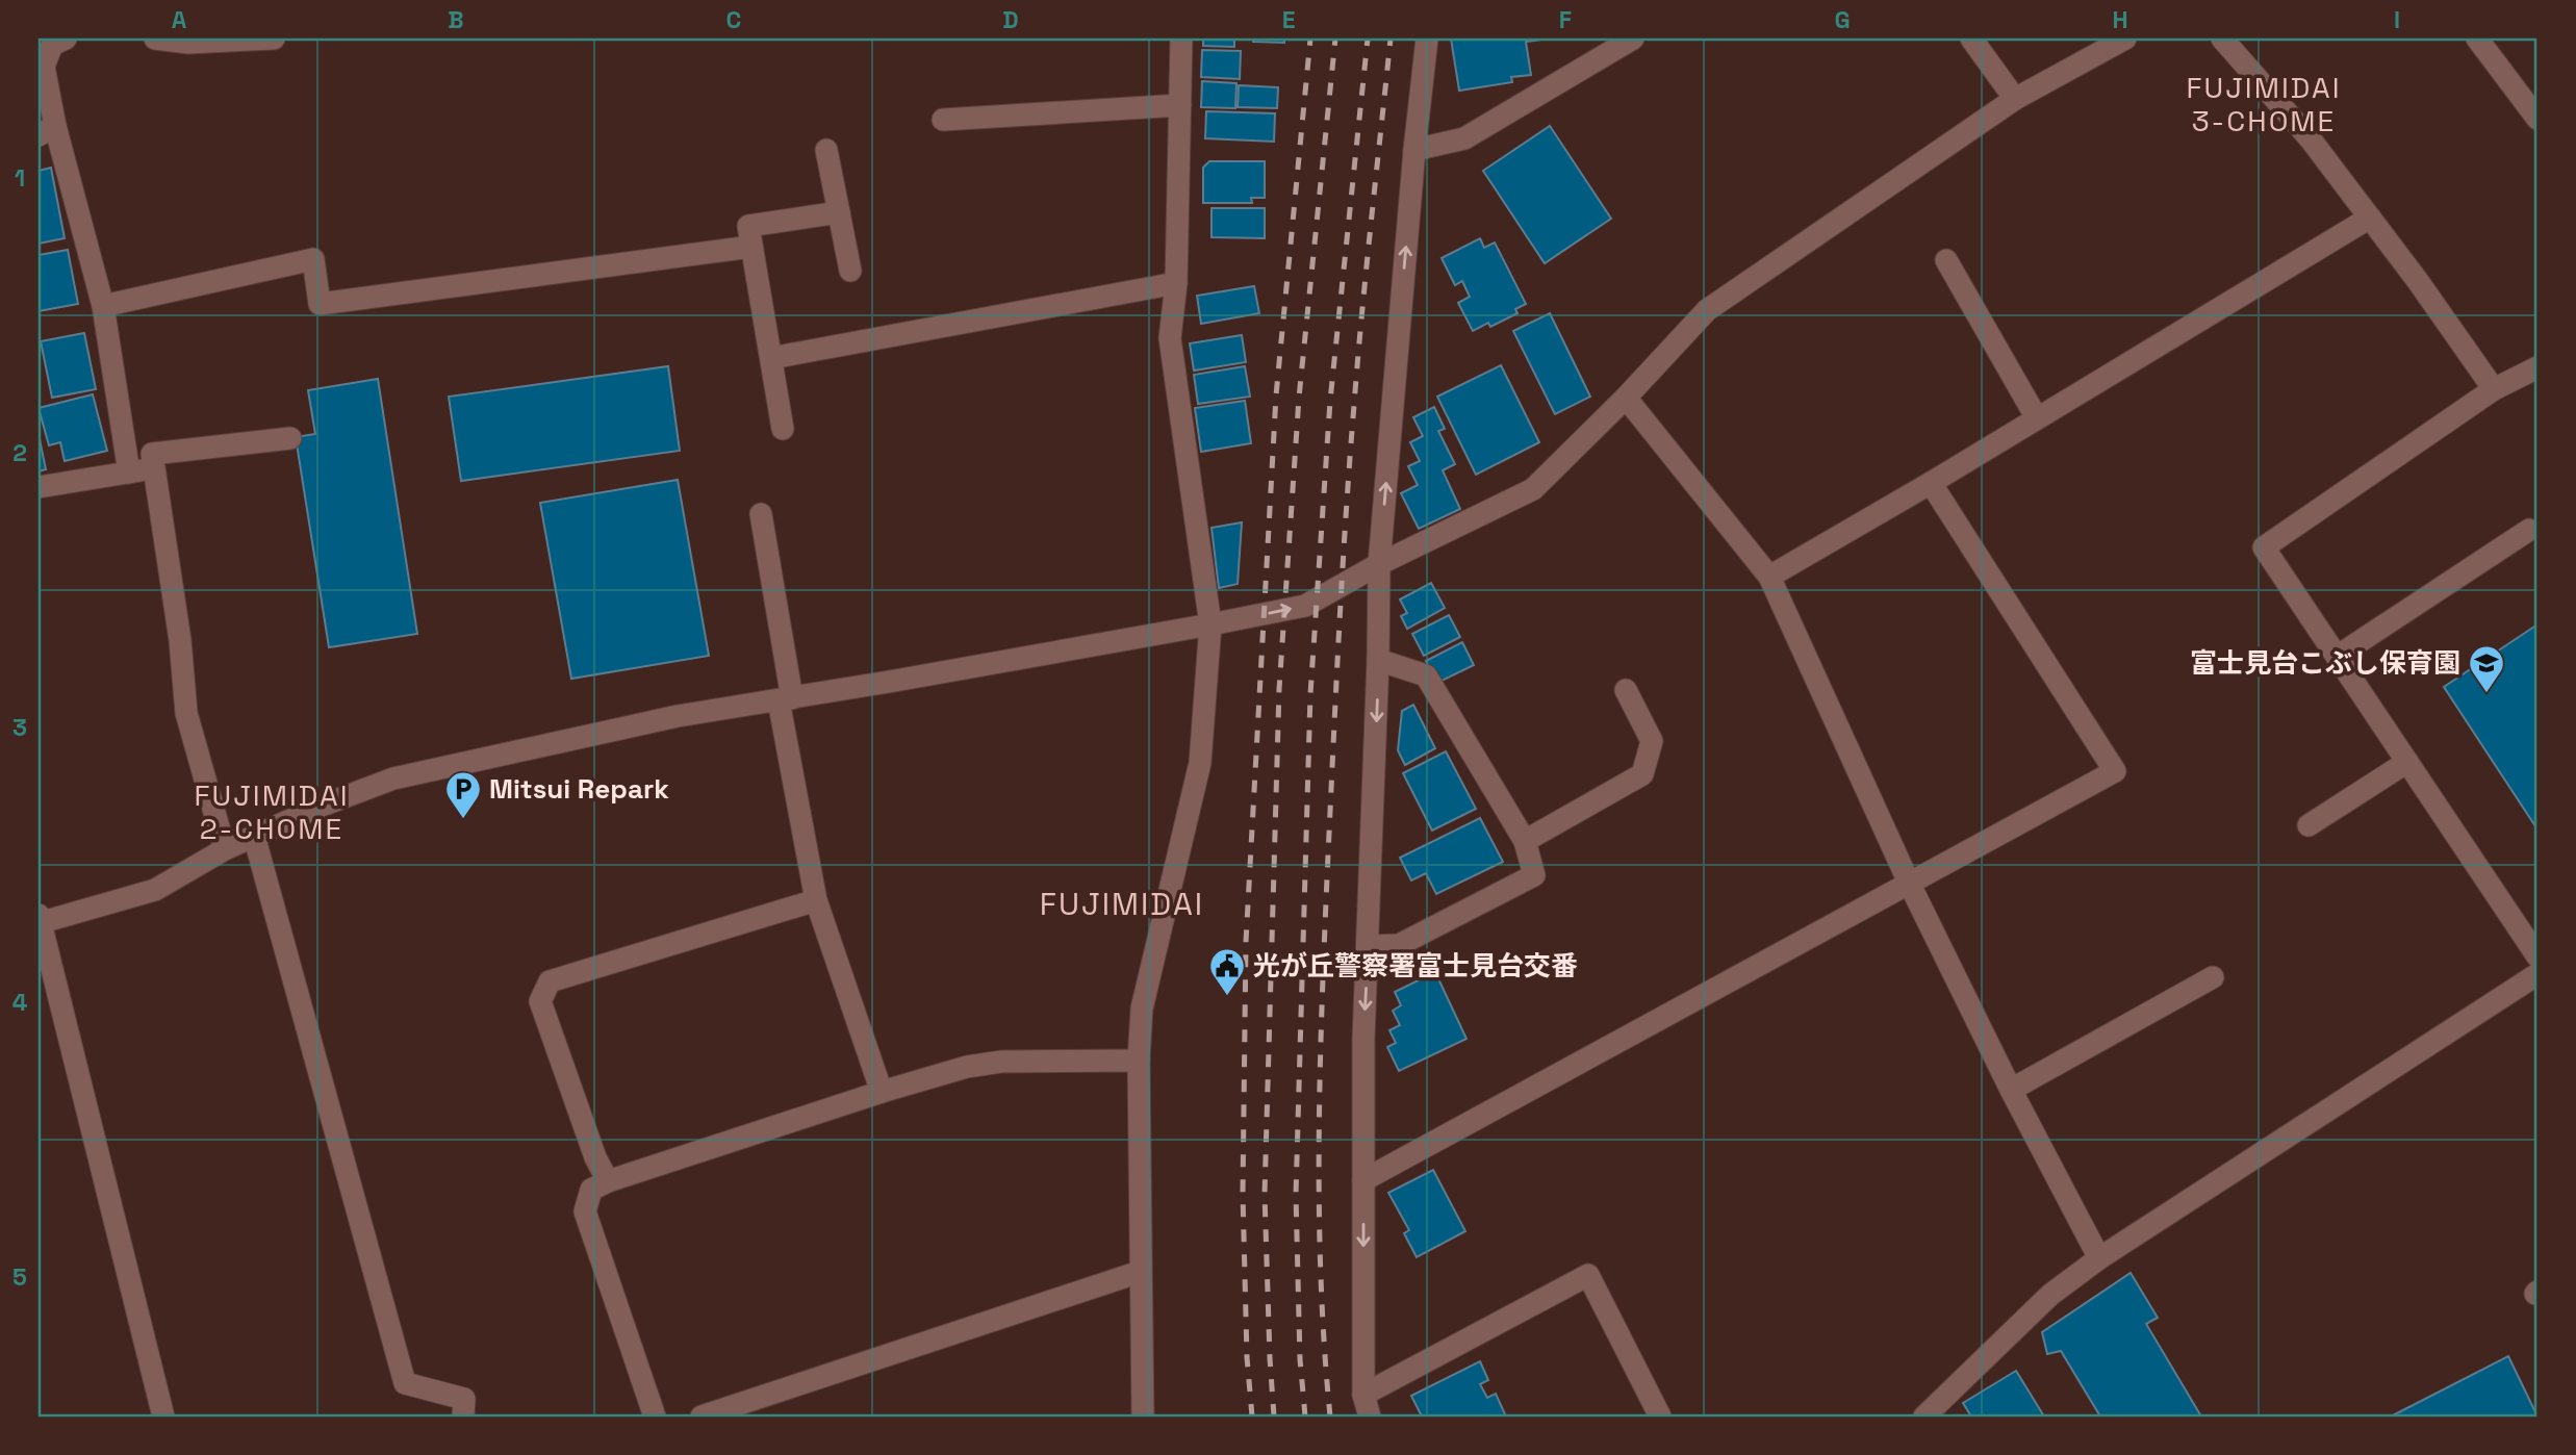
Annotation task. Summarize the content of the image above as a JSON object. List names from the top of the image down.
{
  "districts": ["FUJIMIDAI 3-CHOME", "FUJIMIDAI 2-CHOME", "FUJIMIDAI"],
  "places": {
    "school or university": ["富士見台こぶし保育園"],
    "parking": ["Mitsui Repark"],
    "public building": ["光が丘警察署富士見台交番"]
  },
  "grid": {
    "columns": [
      "A",
      "B",
      "C",
      "D",
      "E",
      "F",
      "G",
      "H",
      "I"
    ],
    "rows": [
      "1",
      "2",
      "3",
      "4",
      "5"
    ]
  }
}
